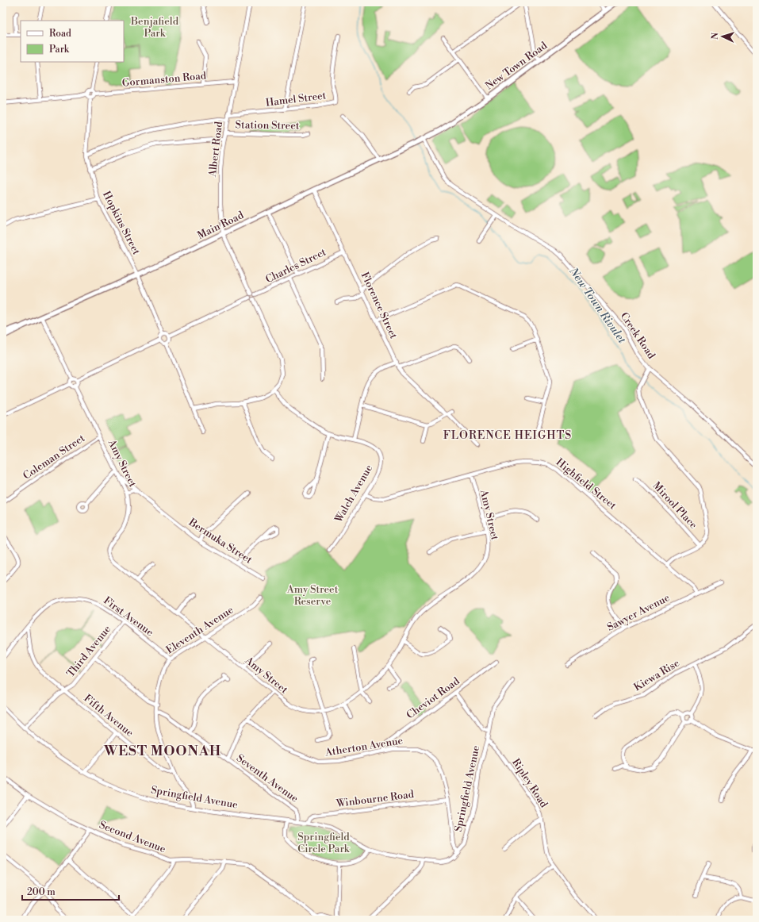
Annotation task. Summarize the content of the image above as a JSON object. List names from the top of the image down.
{
  "streets": {
    "main road": ["New Town Road", "Main Road"],
    "street": [
      "Gormanston Road",
      "Hamel Street",
      "Station Street",
      "Albert Road",
      "Hopkins Street",
      "Charles Street",
      "Florence Street",
      "Creek Road",
      "Coleman Street",
      "Amy Street",
      "Highfield Street",
      "Walch Avenue",
      "Mirool Place",
      "Bermuka Street",
      "Sawyer Avenue",
      "First Avenue",
      "Eleventh Avenue",
      "Third Avenue",
      "Kiewa Rise",
      "Cheviot Road",
      "Fifth Avenue",
      "Atherton Avenue",
      "Seventh Avenue",
      "Ripley Road",
      "Springfield Avenue",
      "Winbourne Road",
      "Second Avenue"
    ]
  },
  "crossings": [
    ["New Town Road", "Main Road"],
    ["New Town Road", "Creek Road"],
    ["Gormanston Road", "Albert Road"],
    ["Gormanston Road", "Hopkins Street"],
    ["Hamel Street", "Albert Road"],
    ["Station Street", "Albert Road"],
    ["Station Street", "Hopkins Street"],
    ["Albert Road", "Main Road"],
    ["Albert Road", "Charles Street"],
    ["Hopkins Street", "Main Road"],
    ["Main Road", "Florence Street"],
    ["Main Road", "Creek Road"],
    ["Charles Street", "Florence Street"],
    ["Coleman Street", "Amy Street"],
    ["Amy Street", "Highfield Street"],
    ["Amy Street", "Bermuka Street"],
    ["Amy Street", "Eleventh Avenue"],
    ["Highfield Street", "Walch Avenue"],
    ["Highfield Street", "Sawyer Avenue"],
    ["First Avenue", "Eleventh Avenue"],
    ["First Avenue", "Third Avenue"],
    ["First Avenue", "Fifth Avenue"],
    ["Eleventh Avenue", "Fifth Avenue"],
    ["Eleventh Avenue", "Seventh Avenue"],
    ["Eleventh Avenue", "Springfield Avenue"],
    ["Third Avenue", "Fifth Avenue"],
    ["Third Avenue", "Springfield Avenue"],
    ["Cheviot Road", "Atherton Avenue"],
    ["Atherton Avenue", "Springfield Avenue"],
    ["Atherton Avenue", "Winbourne Road"],
    ["Seventh Avenue", "Springfield Avenue"],
    ["Ripley Road", "Springfield Avenue"],
    ["Springfield Avenue", "Winbourne Road"]
  ],
  "districts": ["FLORENCE HEIGHTS", "WEST MOONAH"],
  "water": ["New Town Rivulet"],
  "parks": ["Benjafield Park", "Amy Street Reserve", "Springfield Circle Park"],
  "legend": ["Road", "Park"],
  "scale_bar": "200 m",
  "north": "left"
}
